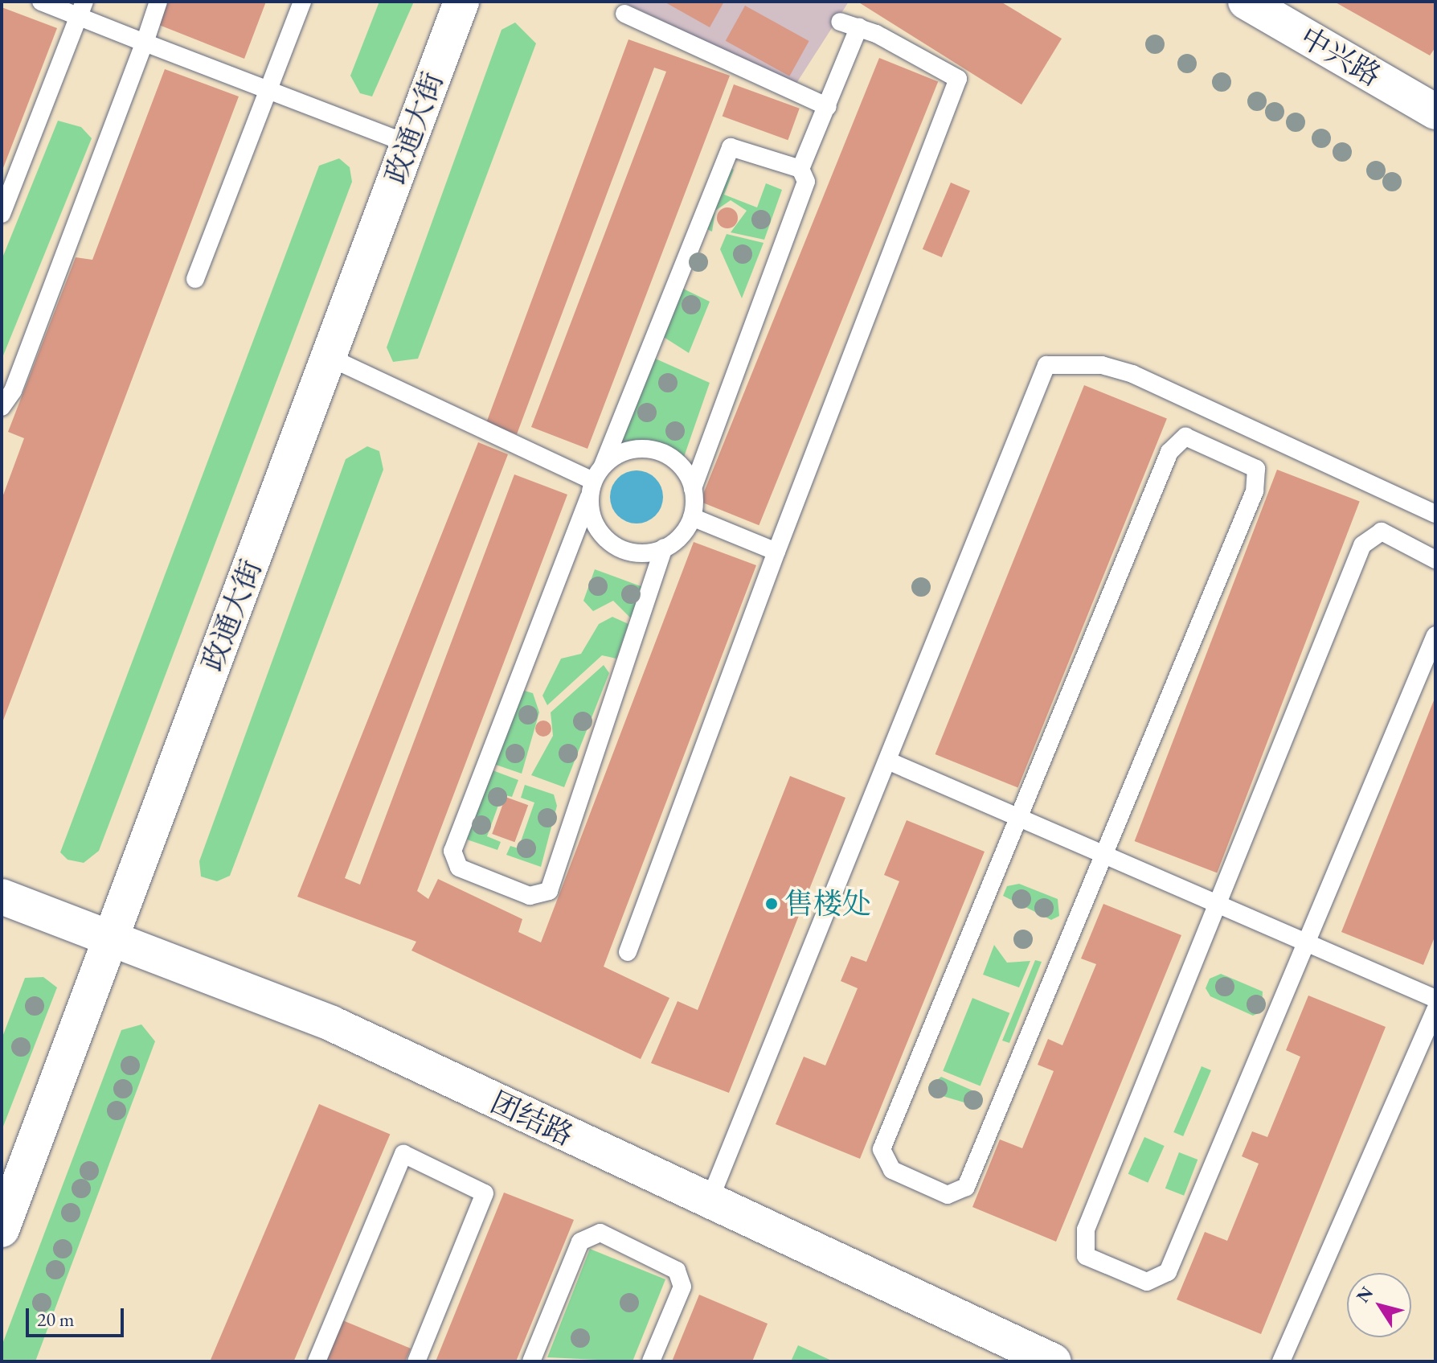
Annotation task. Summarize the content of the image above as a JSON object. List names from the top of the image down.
{
  "streets": {
    "street": ["中兴路", "政通大街", "团结路"]
  },
  "crossings": [
    ["政通大街", "团结路"]
  ],
  "places": ["售楼处"],
  "scale_bar": "20 m",
  "north": "top left"
}
